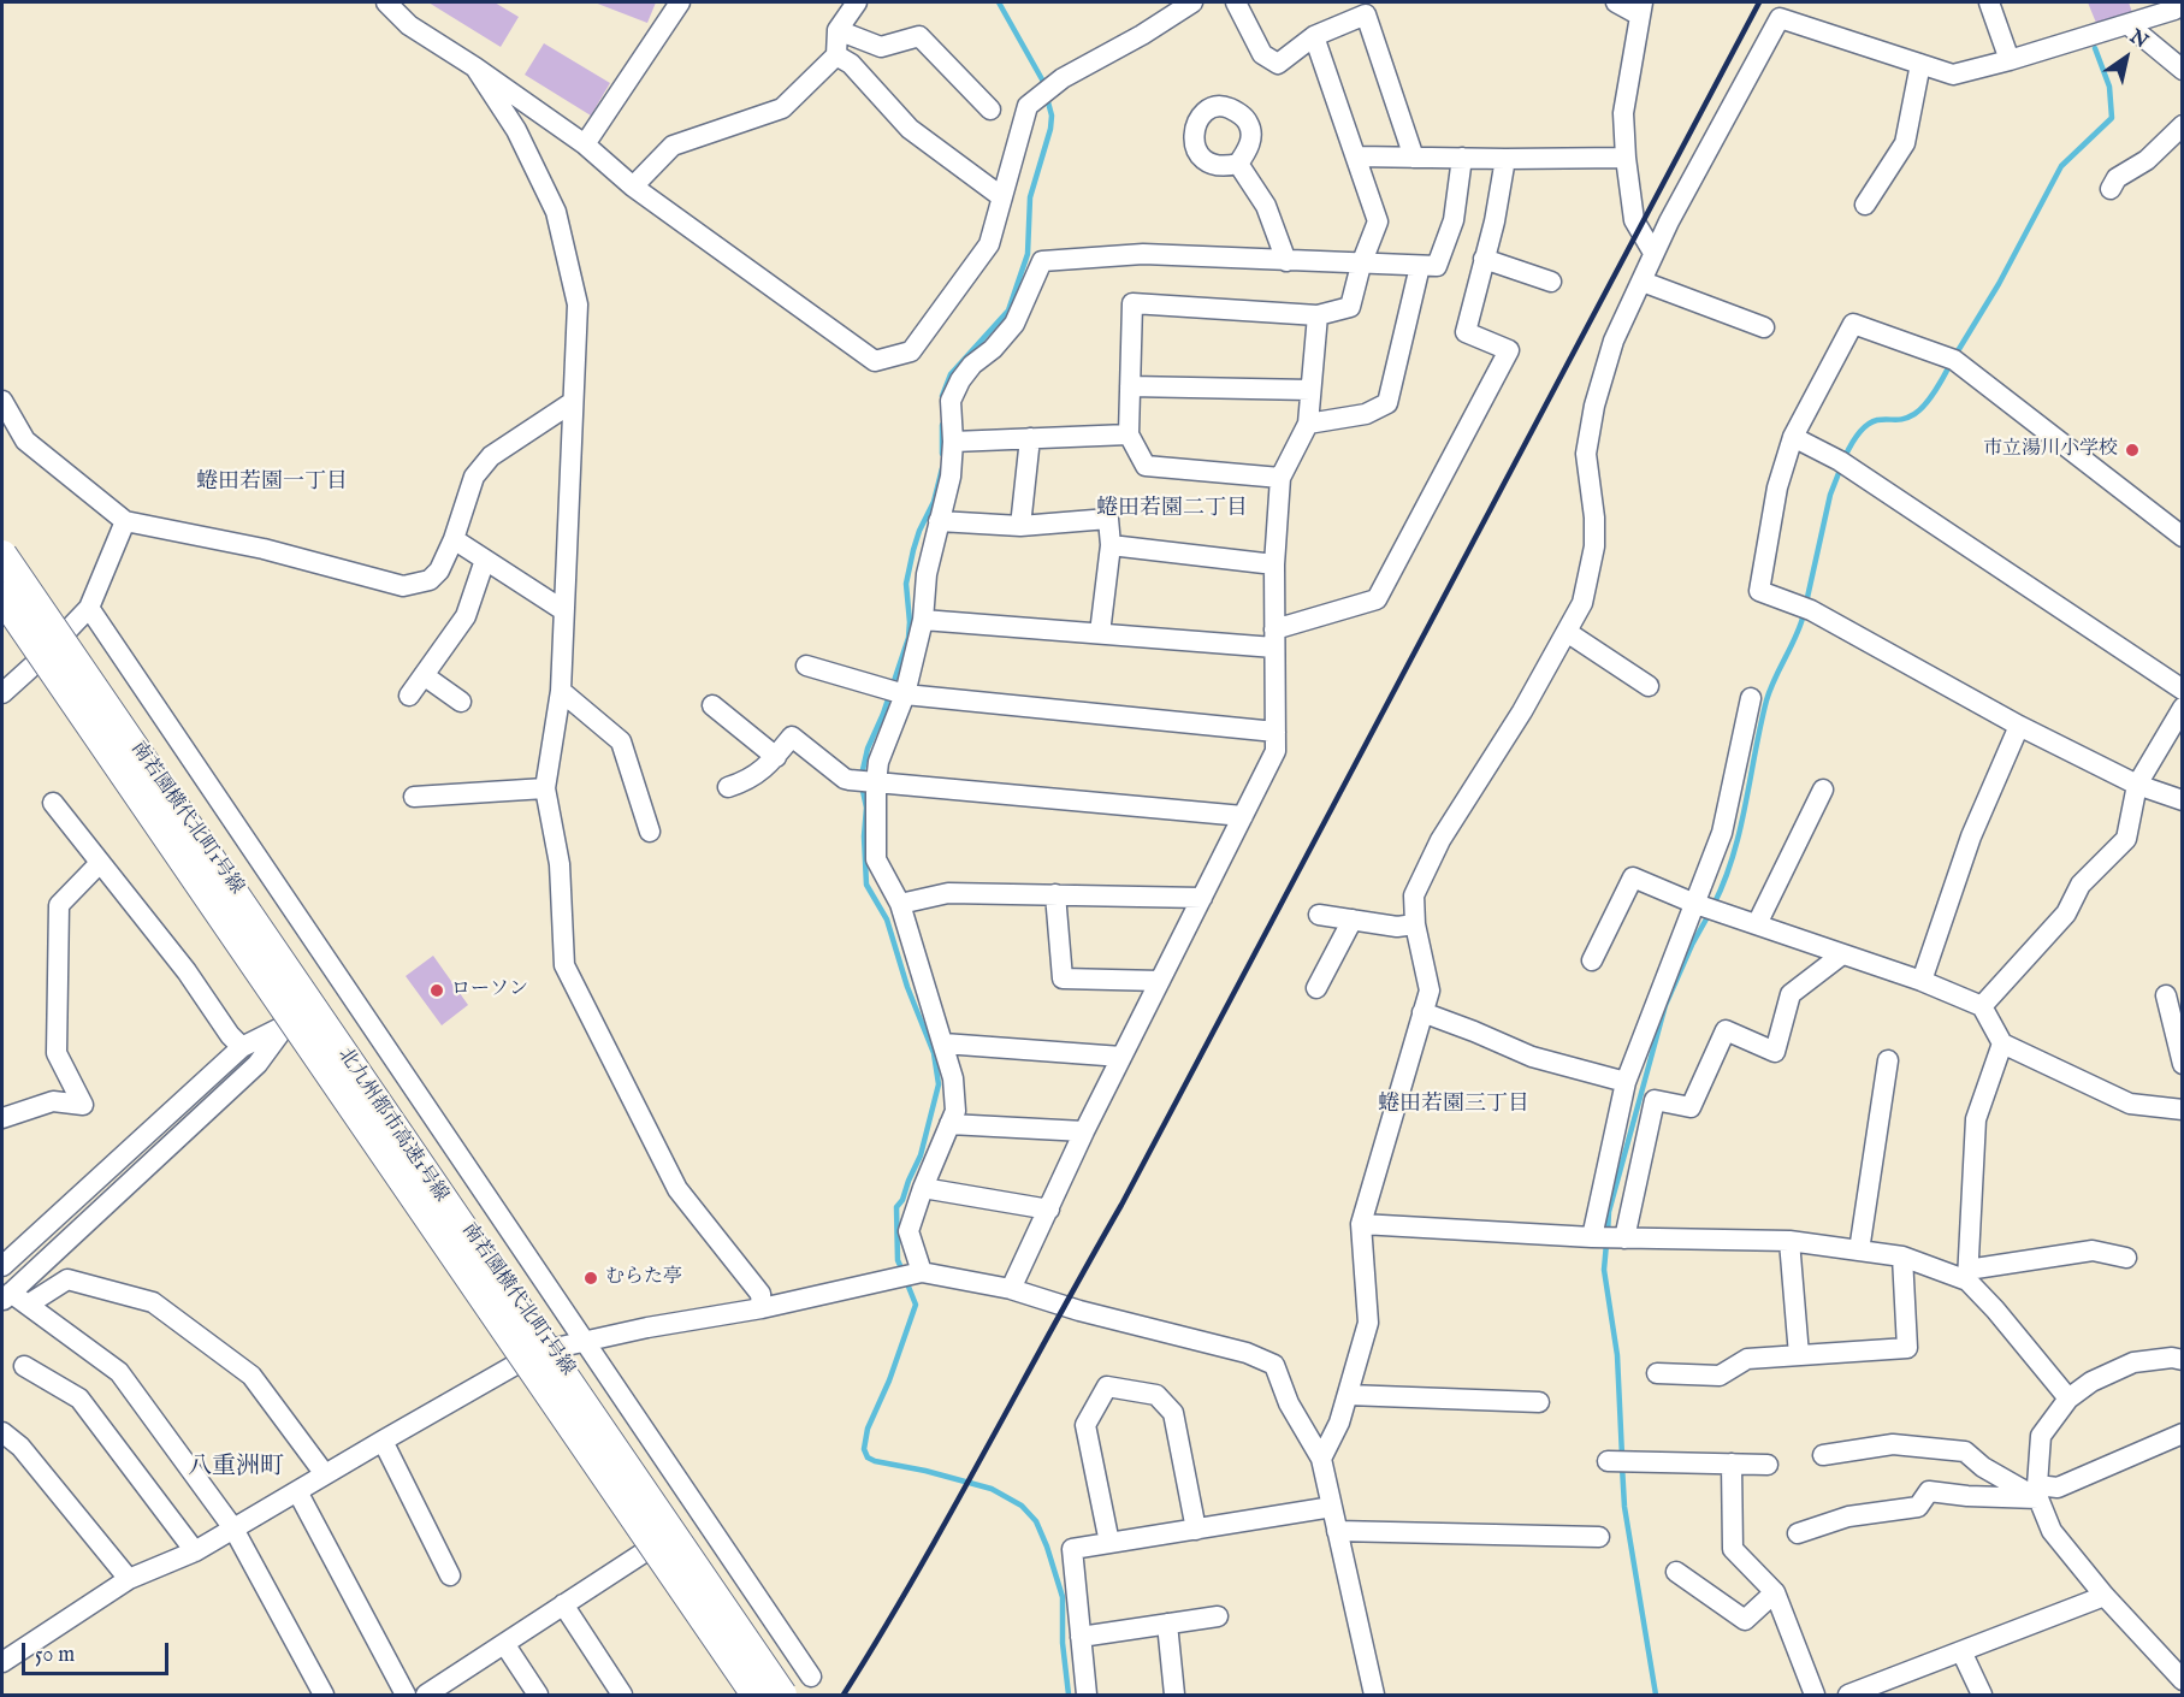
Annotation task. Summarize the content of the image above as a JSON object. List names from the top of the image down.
{
  "streets": {
    "highway": ["北九州都市高速1号線"],
    "street": ["南若園横代北町1号線"]
  },
  "districts": [
    "蜷田若園一丁目",
    "蜷田若園二丁目",
    "蜷田若園三丁目",
    "八重洲町"
  ],
  "places": ["市立湯川小学校", "ローソン", "むらた亭"],
  "scale_bar": "50 m",
  "north": "top right"
}
